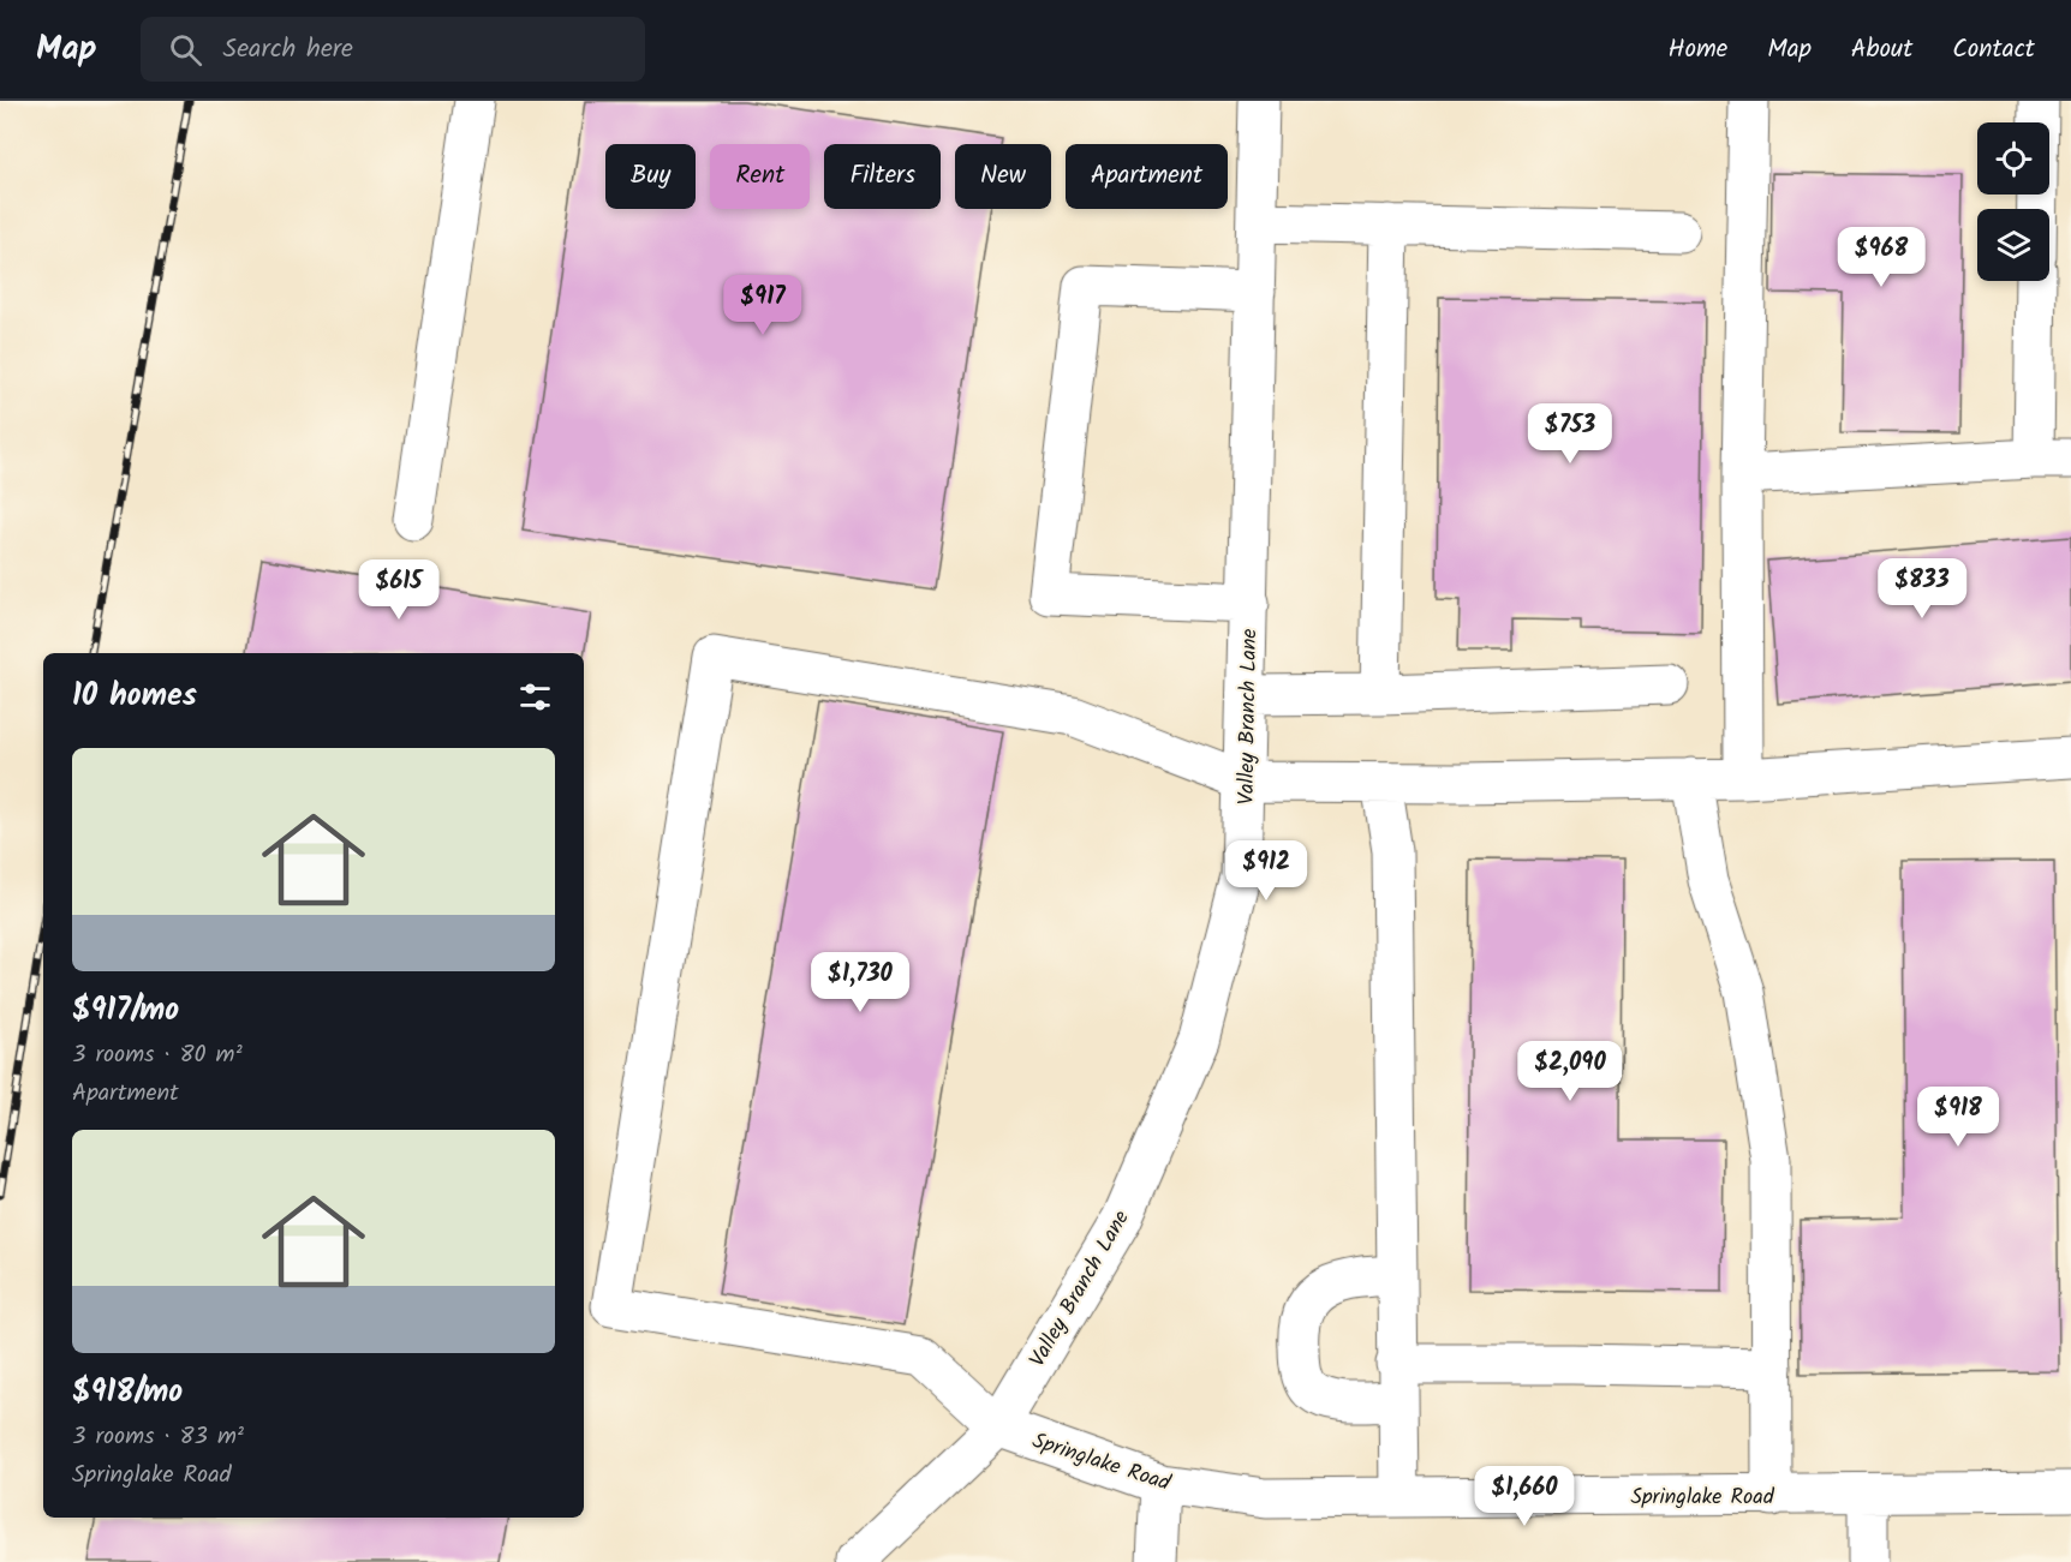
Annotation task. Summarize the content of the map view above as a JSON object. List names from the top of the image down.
{
  "streets": {
    "street": ["Valley Branch Lane", "Springlake Road"]
  },
  "crossings": [
    ["Valley Branch Lane", "Springlake Road"]
  ],
  "page": {
    "header": "Map",
    "search": "Search here",
    "nav": [
      "Home",
      "Map",
      "About",
      "Contact"
    ],
    "chip": [
      "Buy",
      "Rent",
      "Filters",
      "New",
      "Apartment"
    ],
    "price": [
      "$968",
      "$917",
      "$753",
      "$833",
      "$615",
      "$912",
      "$1,730",
      "$2,090",
      "$918",
      "$1,660"
    ],
    "heading": "10 homes",
    "list": [
      {
        "name": "$917/mo",
        "note": "3 rooms · 80 m² · Apartment"
      },
      {
        "name": "$918/mo",
        "note": "3 rooms · 83 m² · Springlake Road"
      }
    ]
  }
}
